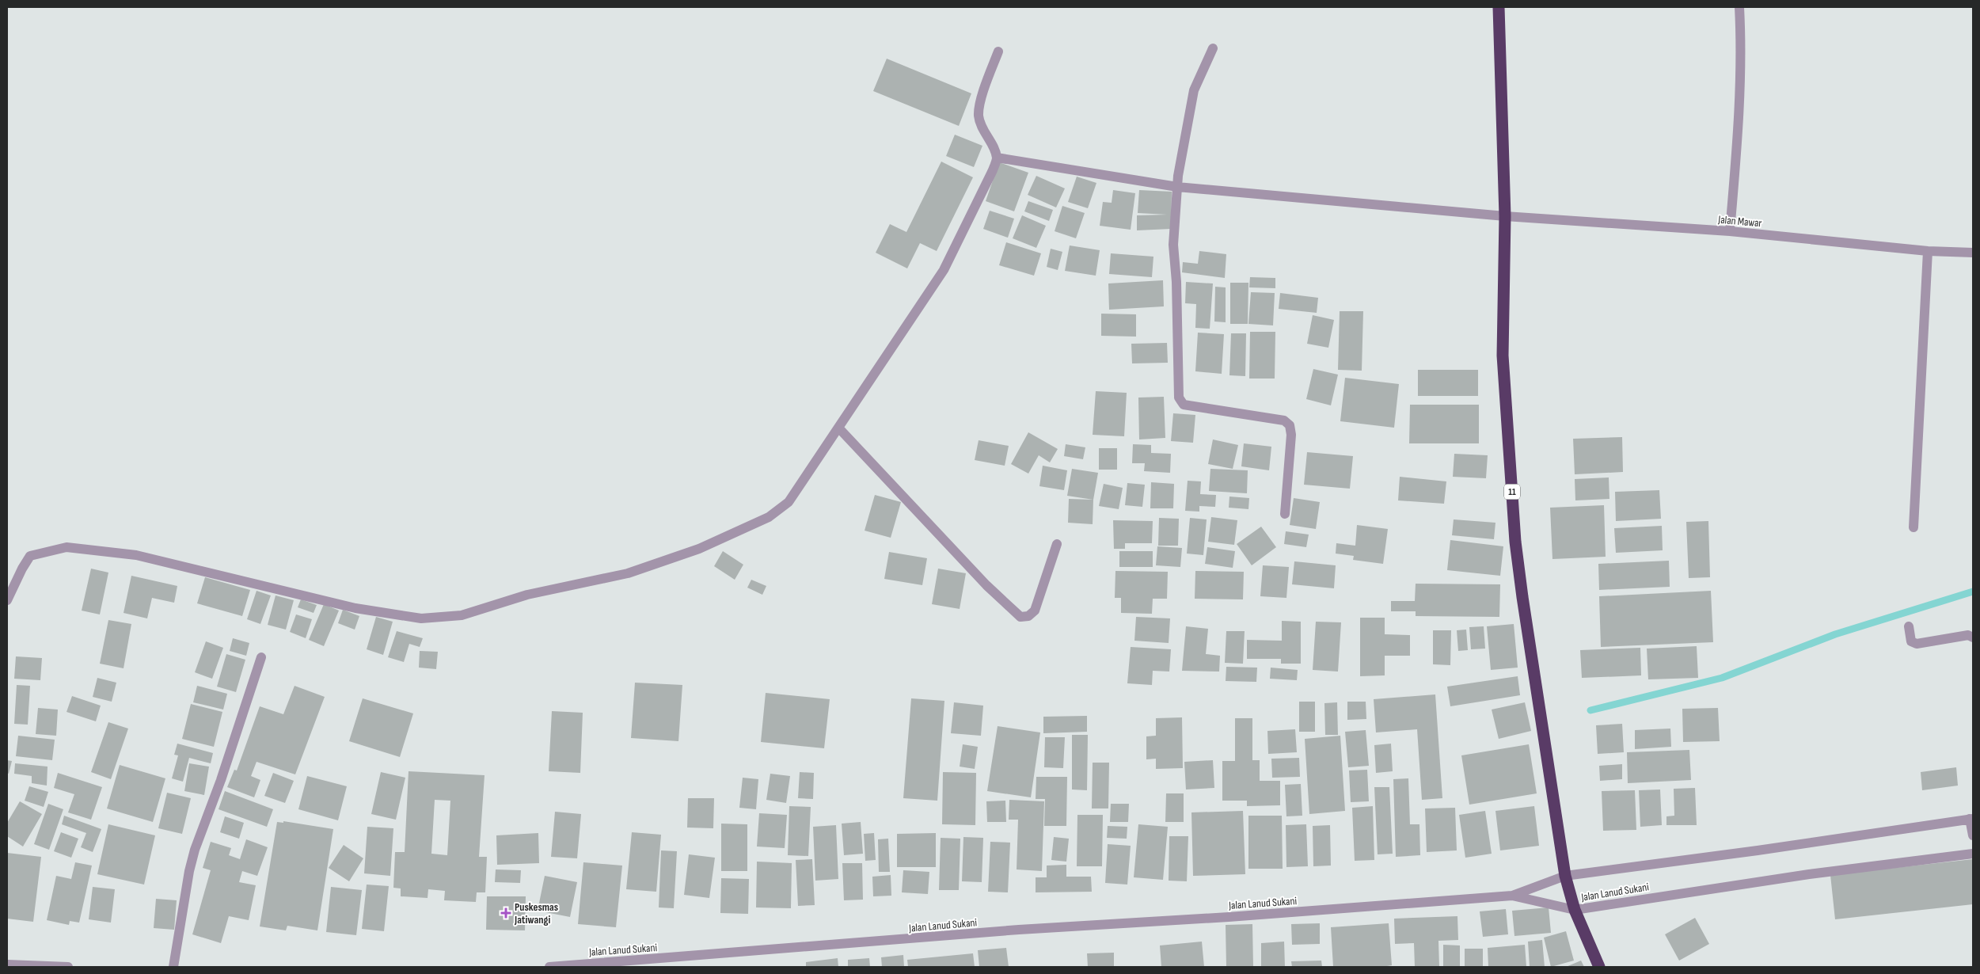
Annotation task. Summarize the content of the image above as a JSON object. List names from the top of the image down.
{
  "streets": {
    "highway": ["11"],
    "street": ["Jalan Mawar", "Jalan Lanud Sukani"]
  },
  "crossings": [
    ["Jalan Mawar", "11"],
    ["11", "Jalan Lanud Sukani"]
  ],
  "places": {
    "health": ["Puskesmas Jatiwangi"]
  }
}
